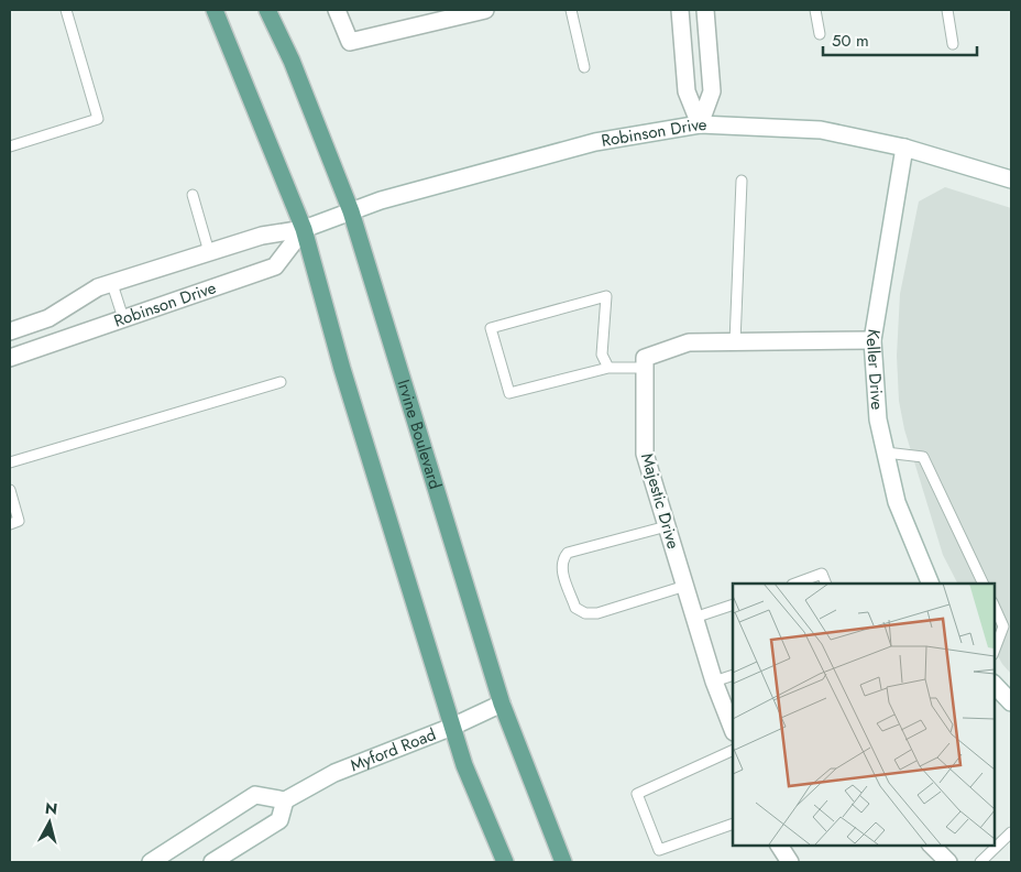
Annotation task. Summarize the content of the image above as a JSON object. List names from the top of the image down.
{
  "streets": {
    "main road": ["Irvine Boulevard"],
    "street": [
      "Robinson Drive",
      "Keller Drive",
      "Majestic Drive",
      "Myford Road"
    ]
  },
  "crossings": [
    ["Robinson Drive", "Keller Drive"],
    ["Robinson Drive", "Irvine Boulevard"],
    ["Irvine Boulevard", "Myford Road"]
  ],
  "scale_bar": "50 m",
  "north": "top"
}
